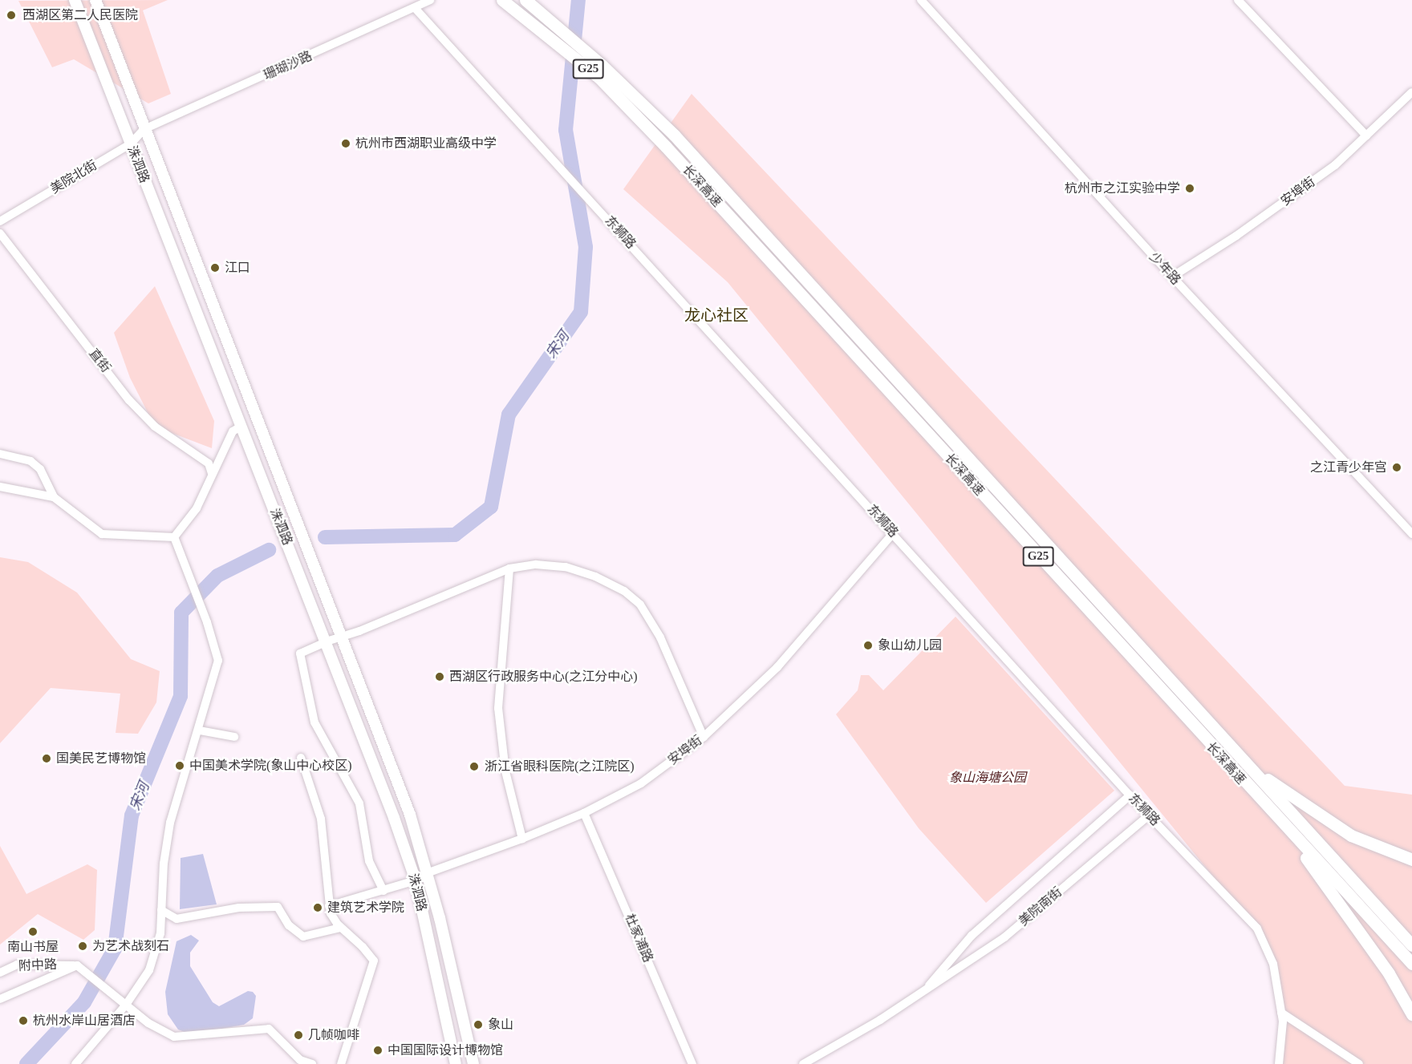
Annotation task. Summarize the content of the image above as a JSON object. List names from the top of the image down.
{
  "streets": {
    "highway": ["G25", "长深高速"],
    "main road": ["洙泗路"],
    "street": [
      "珊瑚沙路",
      "美院北街",
      "安埠街",
      "东狮路",
      "少年路",
      "直街",
      "美院南街",
      "杜家浦路",
      "附中路"
    ]
  },
  "crossings": [
    ["珊瑚沙路", "洙泗路"],
    ["珊瑚沙路", "美院北街"],
    ["珊瑚沙路", "东狮路"],
    ["洙泗路", "美院北街"],
    ["洙泗路", "安埠街"],
    ["安埠街", "东狮路"],
    ["安埠街", "少年路"],
    ["安埠街", "杜家浦路"],
    ["东狮路", "美院南街"]
  ],
  "districts": ["龙心社区"],
  "water": ["宋河"],
  "parks": ["象山海塘公园"],
  "places": [
    "西湖区第二人民医院",
    "杭州市西湖职业高级中学",
    "杭州市之江实验中学",
    "江口",
    "之江青少年宫",
    "象山幼儿园",
    "西湖区行政服务中心(之江分中心)",
    "国美民艺博物馆",
    "中国美术学院(象山中心校区)",
    "浙江省眼科医院(之江院区)",
    "建筑艺术学院",
    "南山书屋",
    "为艺术战刻石",
    "杭州水岸山居酒店",
    "象山",
    "几帧咖啡",
    "中国国际设计博物馆"
  ]
}
